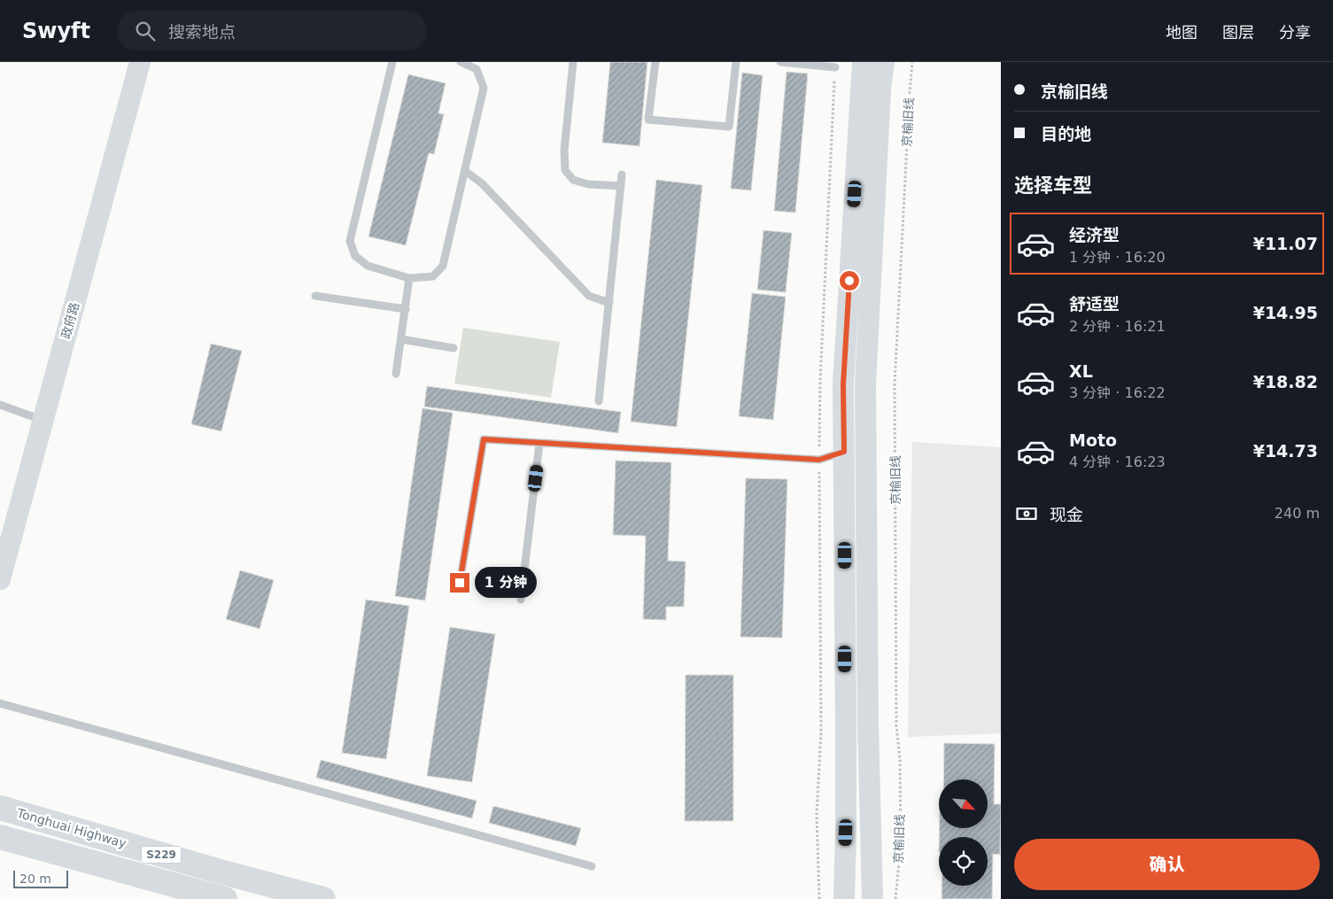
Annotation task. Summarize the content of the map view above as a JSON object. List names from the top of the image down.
{
  "streets": {
    "main road": ["政府路", "Tonghuai Highway", "S229"],
    "path": ["京榆旧线"]
  },
  "scale_bar": "20 m",
  "north": "bottom right",
  "page": {
    "header": "Swyft",
    "search": "搜索地点",
    "nav": ["地图", "图层", "分享"],
    "banner": ["京榆旧线", "目的地"],
    "heading": "选择车型",
    "list": [
      {
        "name": "经济型",
        "note": "1 分钟 · 16:20",
        "value": "¥11.07"
      },
      {
        "name": "舒适型",
        "note": "2 分钟 · 16:21",
        "value": "¥14.95"
      },
      {
        "name": "XL",
        "note": "3 分钟 · 16:22",
        "value": "¥18.82"
      },
      {
        "name": "Moto",
        "note": "4 分钟 · 16:23",
        "value": "¥14.73"
      }
    ],
    "pay": ["现金", "240 m"],
    "bubble": "1 分钟",
    "buttons": "确认",
    "scale": "20 m"
  }
}
